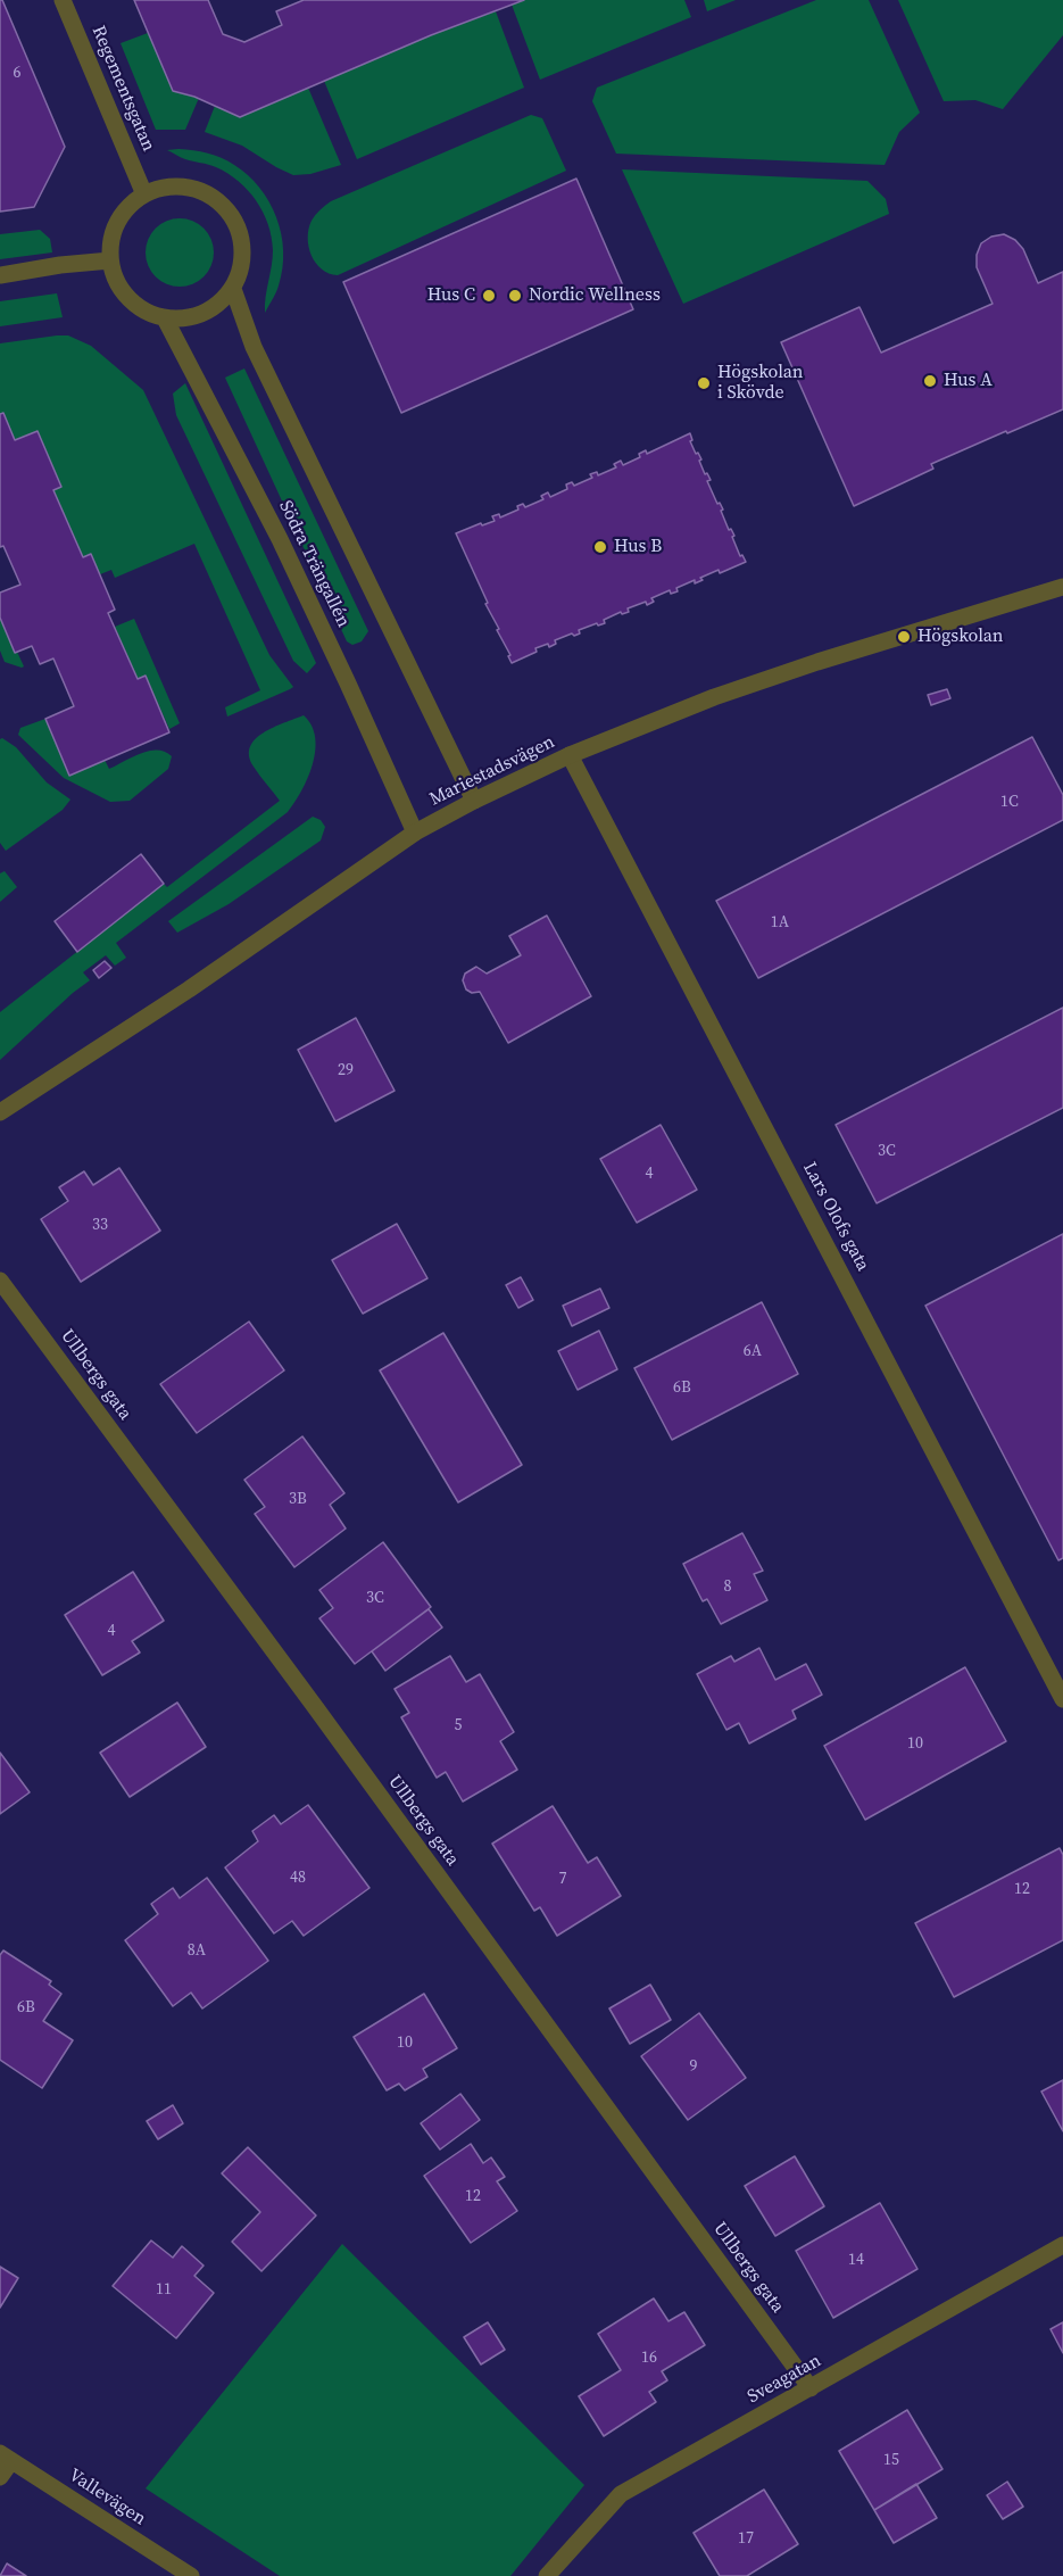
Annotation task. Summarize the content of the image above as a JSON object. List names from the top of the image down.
{
  "streets": {
    "street": [
      "Regementsgatan",
      "Södra Trängallén",
      "Mariestadsvägen",
      "Lars Olofs gata",
      "Ullbergs gata",
      "Sveagatan",
      "Vallevägen"
    ]
  },
  "crossings": [
    ["Regementsgatan", "Södra Trängallén"],
    ["Södra Trängallén", "Mariestadsvägen"],
    ["Mariestadsvägen", "Lars Olofs gata"],
    ["Ullbergs gata", "Sveagatan"]
  ],
  "places": [
    "Hus C",
    "Nordic Wellness",
    "Hus A",
    "Högskolan i Skövde",
    "Hus B",
    "Högskolan"
  ],
  "house_numbers": [
    "6",
    "1C",
    "1A",
    "29",
    "3C",
    "4",
    "33",
    "6A",
    "6B",
    "3B",
    "8",
    "3C",
    "4",
    "5",
    "10",
    "48",
    "7",
    "12",
    "8A",
    "6B",
    "10",
    "9",
    "12",
    "14",
    "11",
    "16",
    "15",
    "17"
  ]
}
